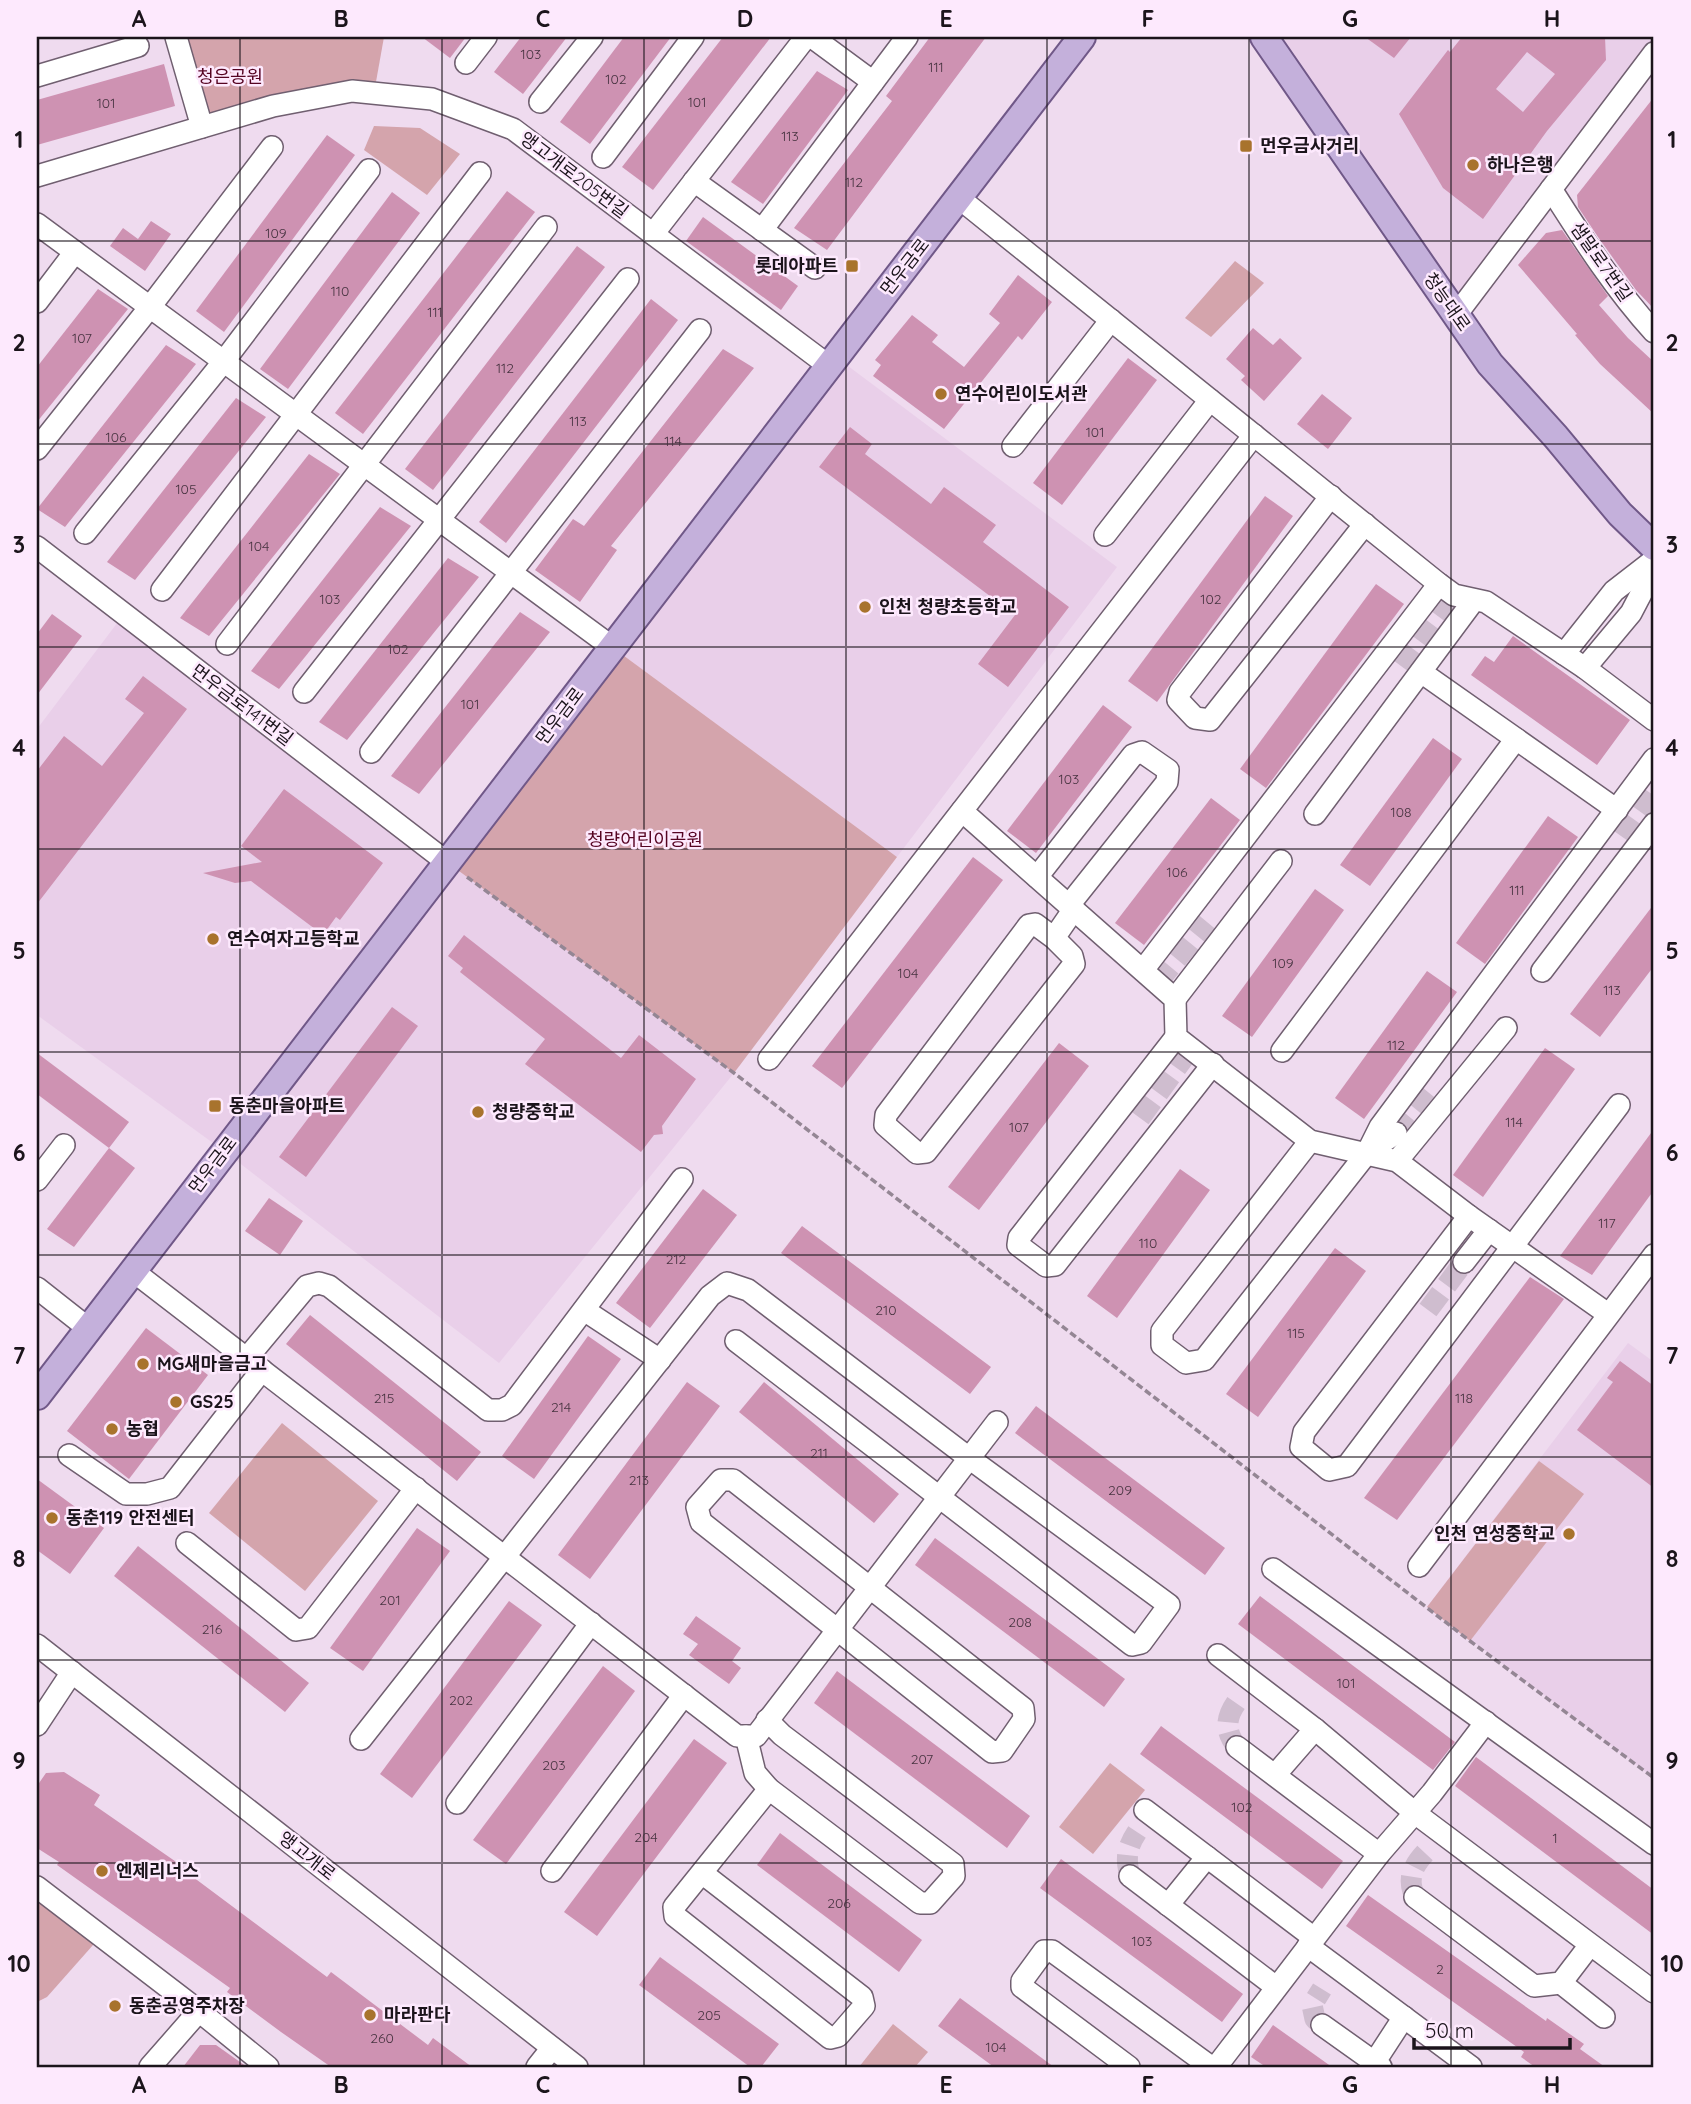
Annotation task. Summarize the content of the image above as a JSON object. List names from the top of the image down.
{
  "streets": {
    "main road": ["먼우금로", "청능대로"],
    "street": [
      "앵고개로205번길",
      "샘말로7번길",
      "먼우금로141번길",
      "앵고개로"
    ]
  },
  "crossings": [
    ["앵고개로205번길", "먼우금로"],
    ["먼우금로", "먼우금로141번길"]
  ],
  "parks": ["청은공원", "청량어린이공원"],
  "places": {
    "transit": ["먼우금사거리", "롯데아파트", "동춘마을아파트"],
    "other": [
      "하나은행",
      "연수어린이도서관",
      "인천 청량초등학교",
      "연수여자고등학교",
      "청량중학교",
      "MG새마을금고",
      "GS25",
      "농협",
      "동춘119 안전센터",
      "인천 연성중학교",
      "엔제리너스",
      "동춘공영주차장",
      "마라판다"
    ]
  },
  "house_numbers": [
    "103",
    "111",
    "102",
    "101",
    "101",
    "113",
    "112",
    "109",
    "110",
    "111",
    "107",
    "112",
    "113",
    "101",
    "106",
    "114",
    "105",
    "104",
    "103",
    "102",
    "102",
    "101",
    "103",
    "108",
    "106",
    "111",
    "109",
    "104",
    "113",
    "112",
    "114",
    "107",
    "117",
    "110",
    "212",
    "210",
    "115",
    "215",
    "118",
    "214",
    "211",
    "213",
    "209",
    "201",
    "208",
    "216",
    "101",
    "202",
    "207",
    "203",
    "102",
    "204",
    "1",
    "206",
    "103",
    "2",
    "205",
    "260",
    "104"
  ],
  "scale_bar": "50 m",
  "grid": {
    "columns": [
      "A",
      "B",
      "C",
      "D",
      "E",
      "F",
      "G",
      "H"
    ],
    "rows": [
      "1",
      "2",
      "3",
      "4",
      "5",
      "6",
      "7",
      "8",
      "9",
      "10"
    ]
  }
}
